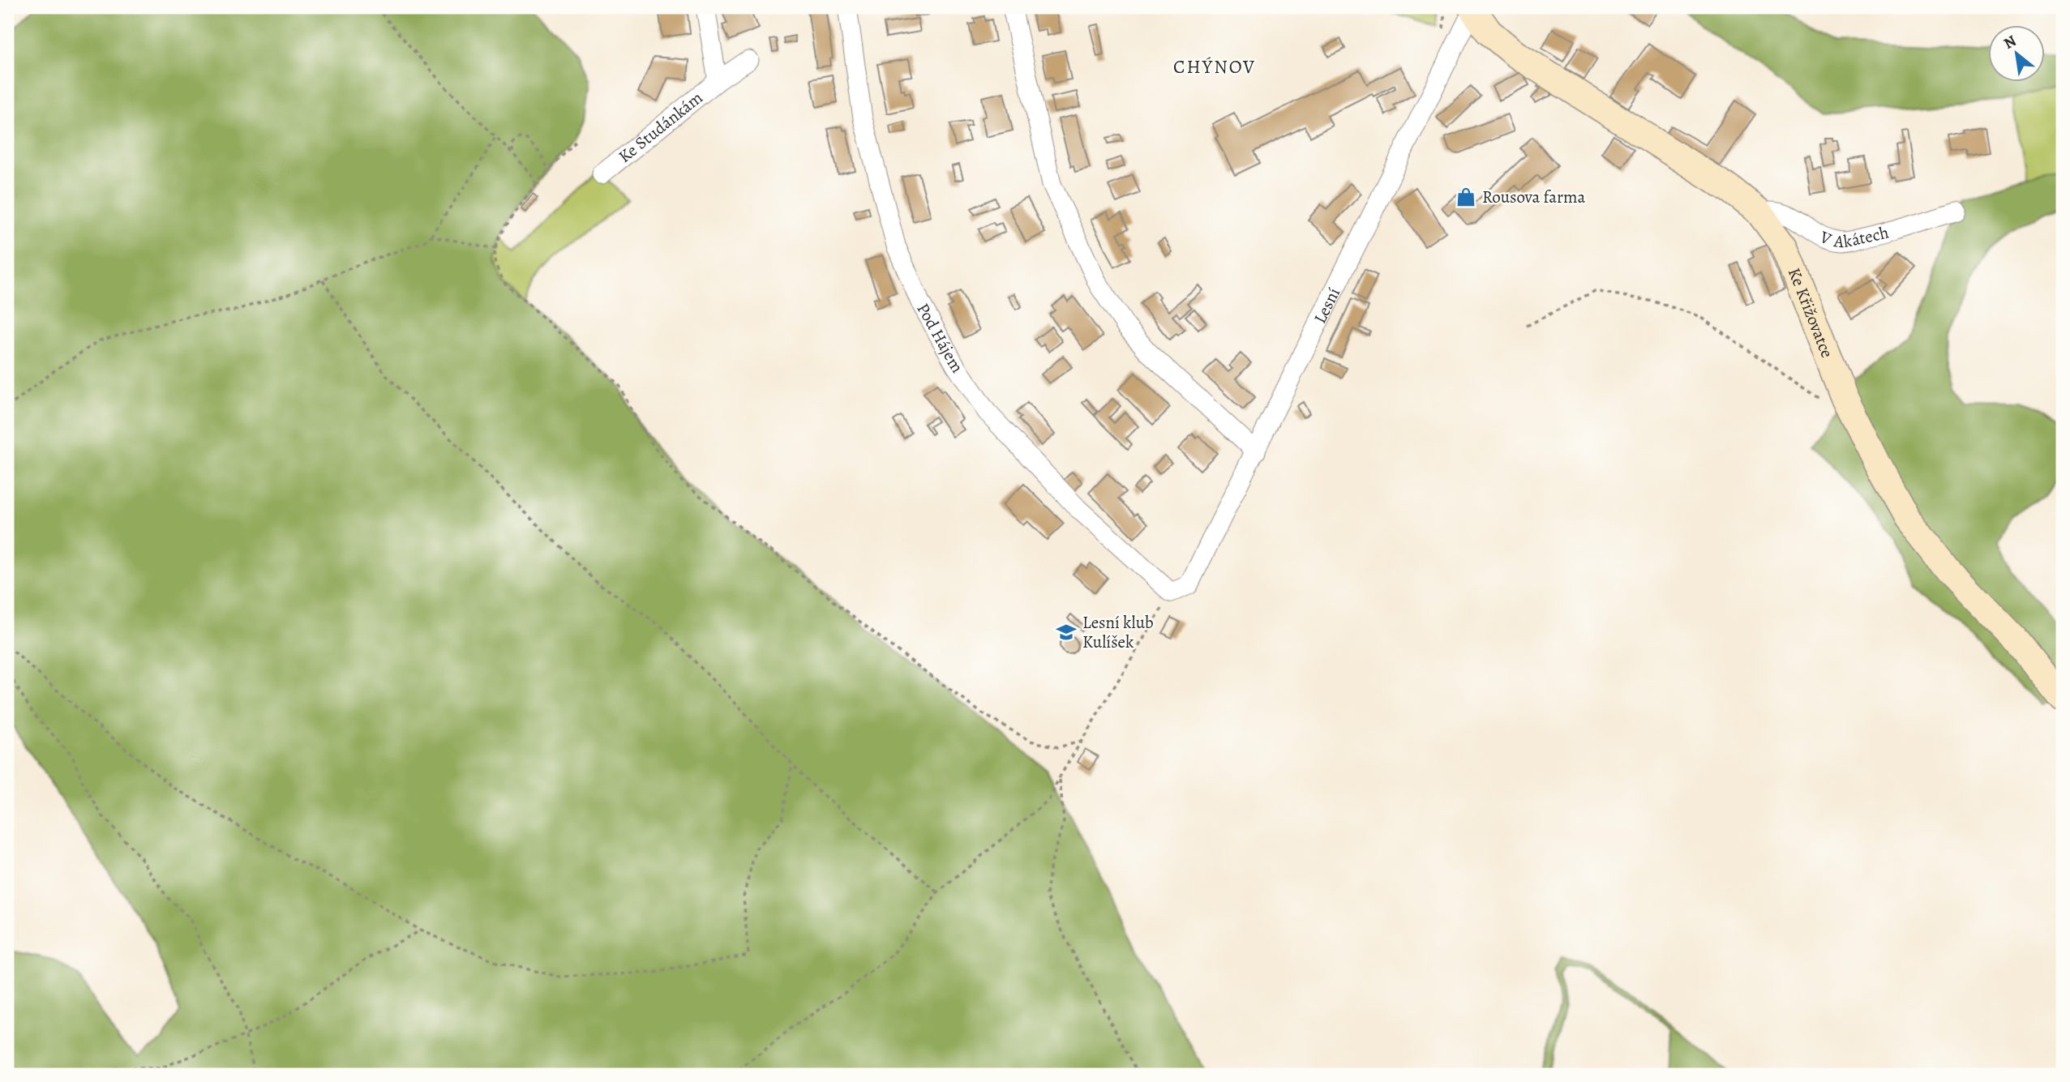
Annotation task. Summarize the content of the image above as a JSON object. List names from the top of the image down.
{
  "streets": {
    "street": [
      "Ke Studánkám",
      "V Akátech",
      "Lesní",
      "Ke Křižovatce",
      "Pod Hájem"
    ]
  },
  "crossings": [
    ["V Akátech", "Ke Křižovatce"],
    ["Lesní", "Ke Křižovatce"],
    ["Lesní", "Pod Hájem"]
  ],
  "districts": ["CHÝNOV"],
  "places": {
    "shop": ["Rousova farma"],
    "school or university": ["Lesní klub Kulíšek"]
  },
  "north": "top left"
}
